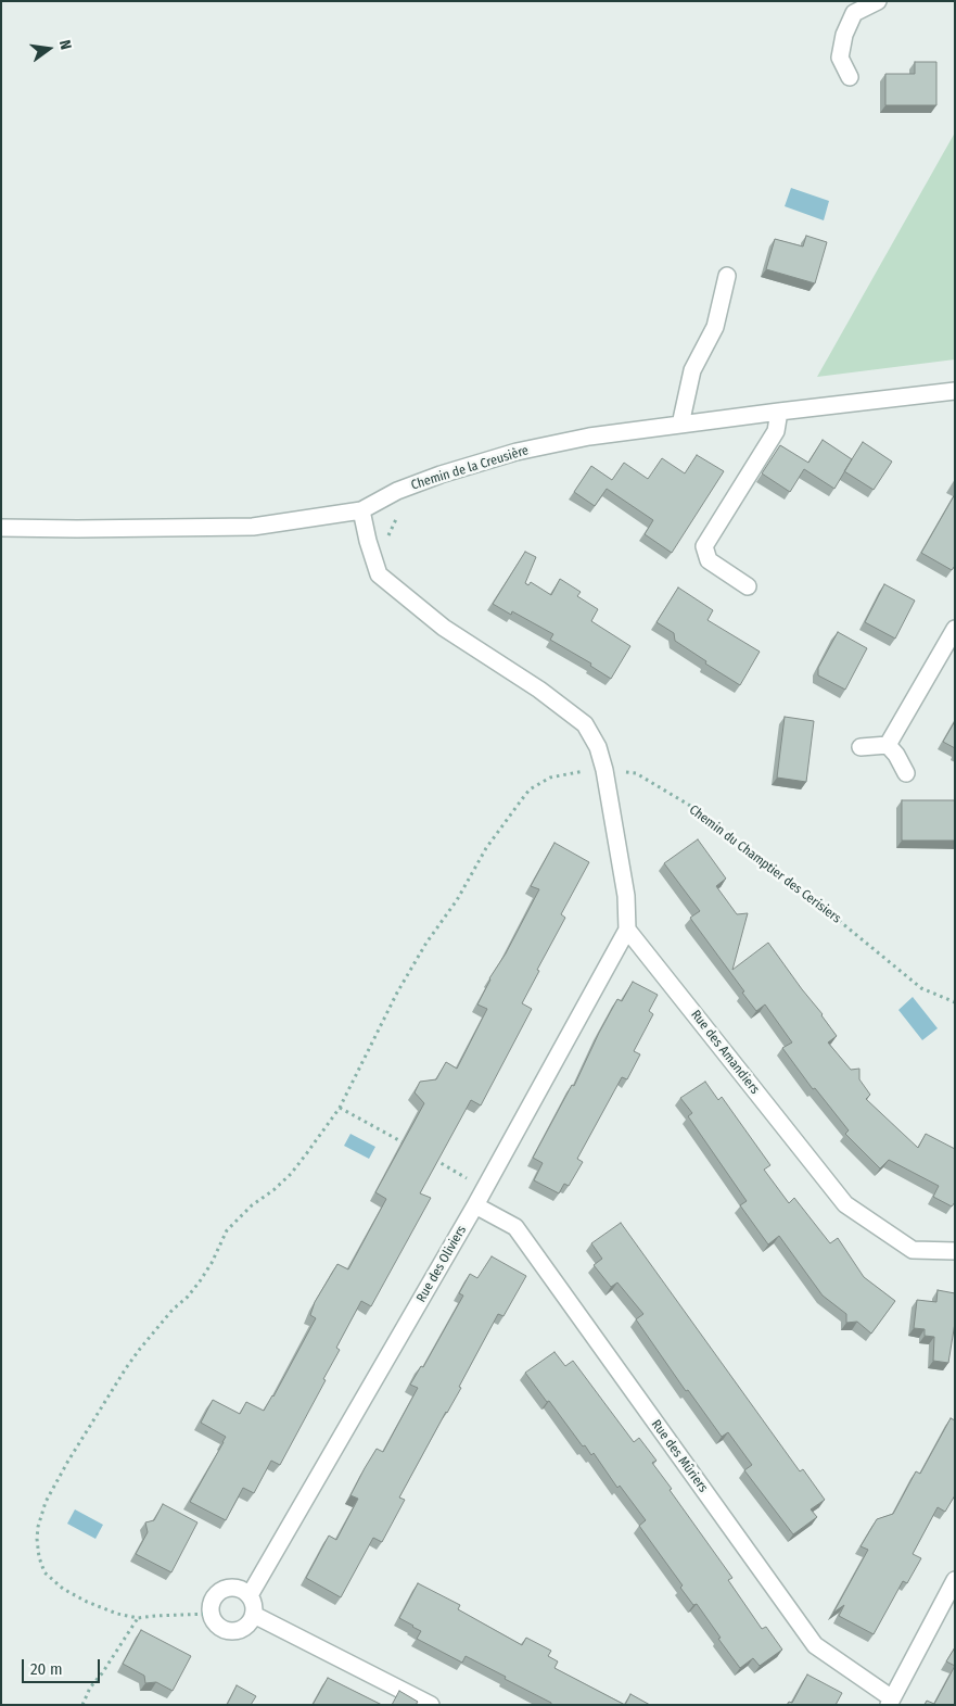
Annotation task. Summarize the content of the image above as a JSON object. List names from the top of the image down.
{
  "streets": {
    "street": [
      "Chemin de la Creusière",
      "Rue des Amandiers",
      "Rue des Oliviers",
      "Rue des Mûriers"
    ],
    "path": ["Chemin du Champtier des Cerisiers"]
  },
  "crossings": [
    ["Rue des Amandiers", "Rue des Oliviers"],
    ["Rue des Oliviers", "Rue des Mûriers"]
  ],
  "scale_bar": "20 m",
  "north": "right"
}
